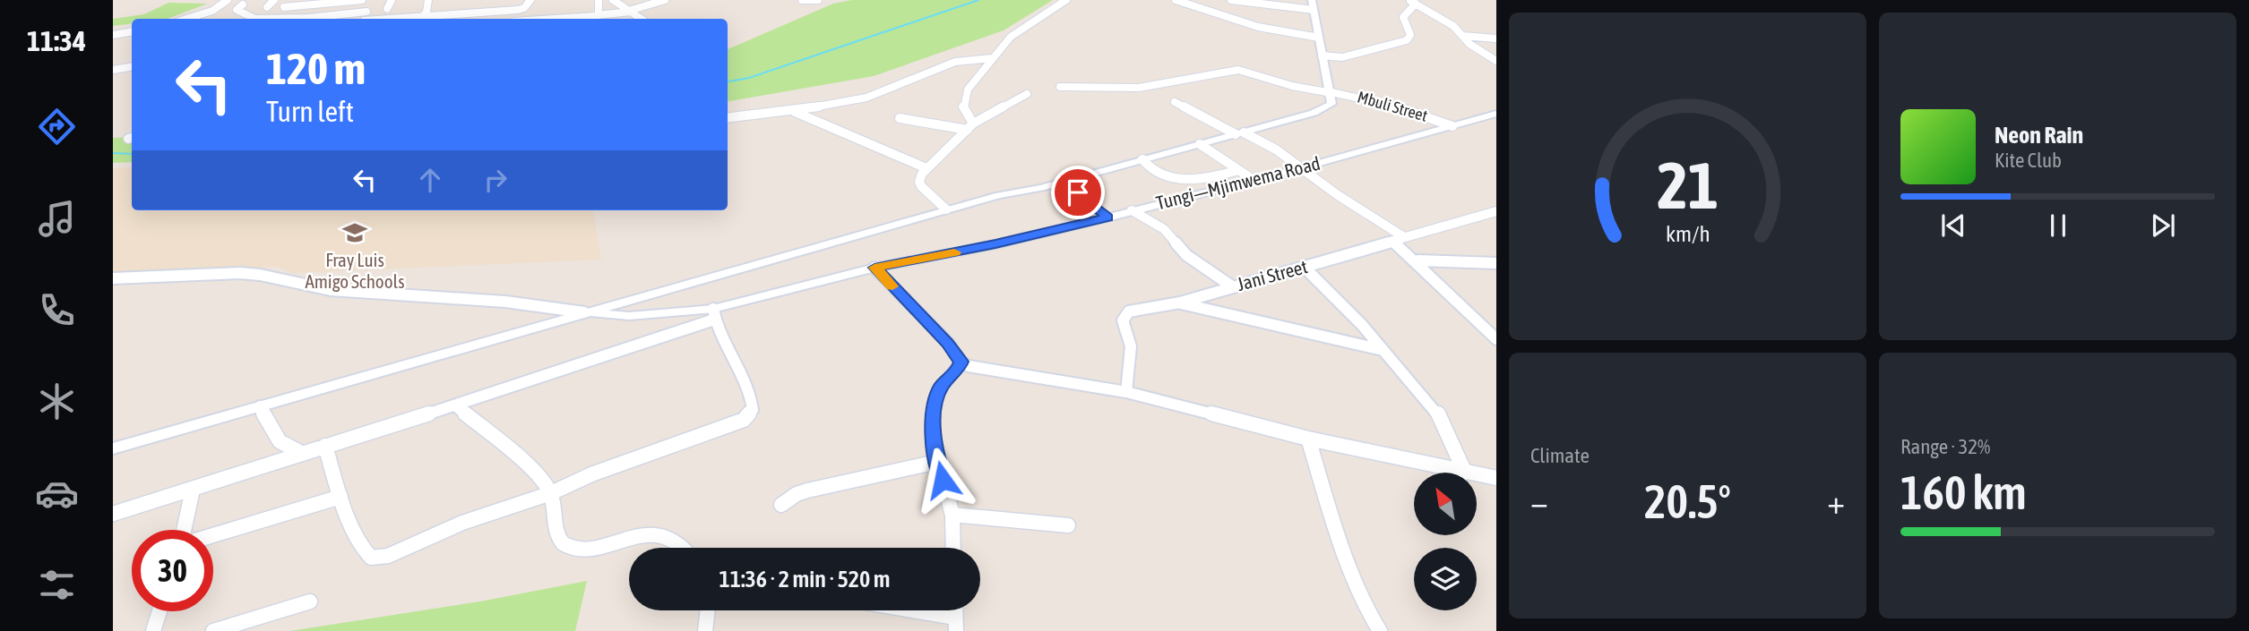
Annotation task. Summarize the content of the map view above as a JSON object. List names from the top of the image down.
{
  "streets": {
    "street": ["Mbuli Street", "Tungi—Mjimwema Road", "Jani Street"]
  },
  "crossings": [
    ["Mbuli Street", "Tungi—Mjimwema Road"]
  ],
  "places": {
    "school or university": ["Fray Luis Amigo Schools"]
  },
  "north": "top left",
  "page": {
    "tabs": "11:34",
    "turn": ["120 m", "Turn left"],
    "song": ["Neon Rain", "Kite Club"],
    "tile": [
      "Climate",
      ["Range · 32%", "160 km"]
    ],
    "heat": ["−", "20.5°", "+"],
    "limit": "30",
    "trip": "11:36 · 2 min · 520 m",
    "gauge": ["21", "km/h"]
  }
}
